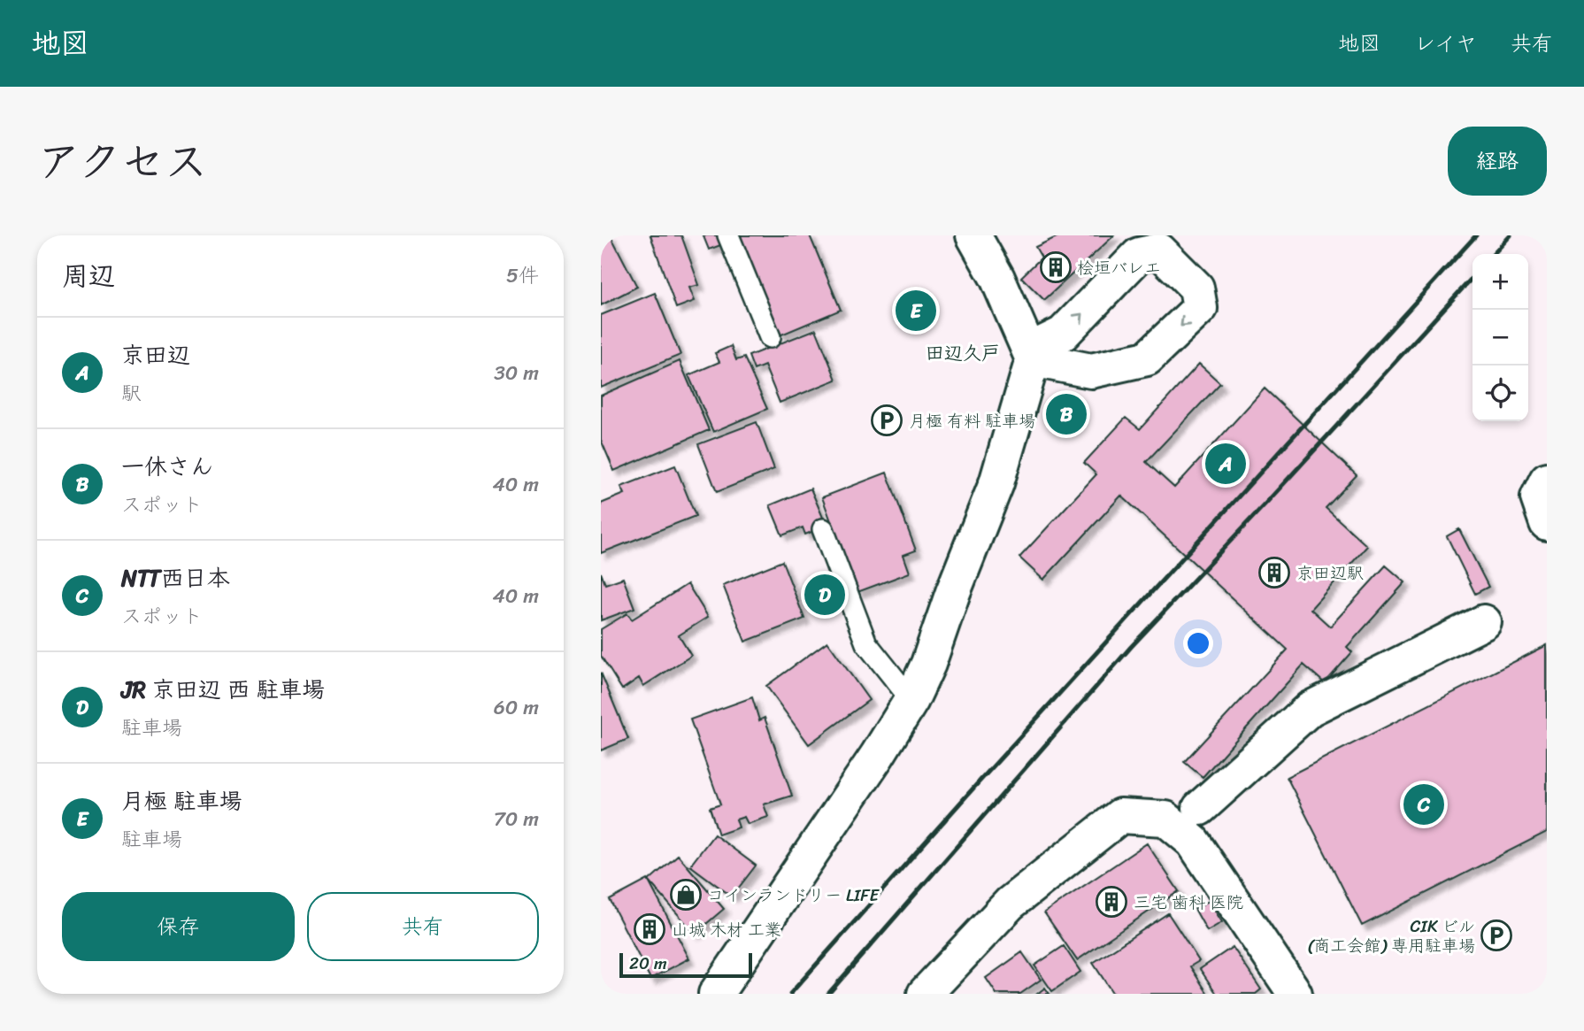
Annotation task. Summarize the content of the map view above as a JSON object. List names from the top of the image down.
{
  "districts": ["田辺久戸"],
  "places": {
    "building": [
      "桧垣バレエ",
      "京田辺駅",
      "三宅 歯科 医院",
      "山城 木材 工業"
    ],
    "parking": ["月極 有料 駐車場", "CIK ビル (商工会館) 専用駐車場"],
    "shop": ["コインランドリー LIFE"]
  },
  "scale_bar": "20 m",
  "page": {
    "header": "地図",
    "nav": ["地図", "レイヤ", "共有"],
    "title": "アクセス",
    "buttons": [
      "経路",
      ["保存", "共有"]
    ],
    "heading": ["周辺", "5件"],
    "map_buttons": ["+", "−"],
    "pins": [
      "E",
      "B",
      "A",
      "D",
      "C"
    ],
    "list": [
      {
        "mark": "A",
        "name": "京田辺",
        "note": "駅",
        "value": "30 m"
      },
      {
        "mark": "B",
        "name": "一休さん",
        "note": "スポット",
        "value": "40 m"
      },
      {
        "mark": "C",
        "name": "NTT西日本",
        "note": "スポット",
        "value": "40 m"
      },
      {
        "mark": "D",
        "name": "JR 京田辺 西 駐車場",
        "note": "駐車場",
        "value": "60 m"
      },
      {
        "mark": "E",
        "name": "月極 駐車場",
        "note": "駐車場",
        "value": "70 m"
      }
    ],
    "scale": "20 m"
  }
}
